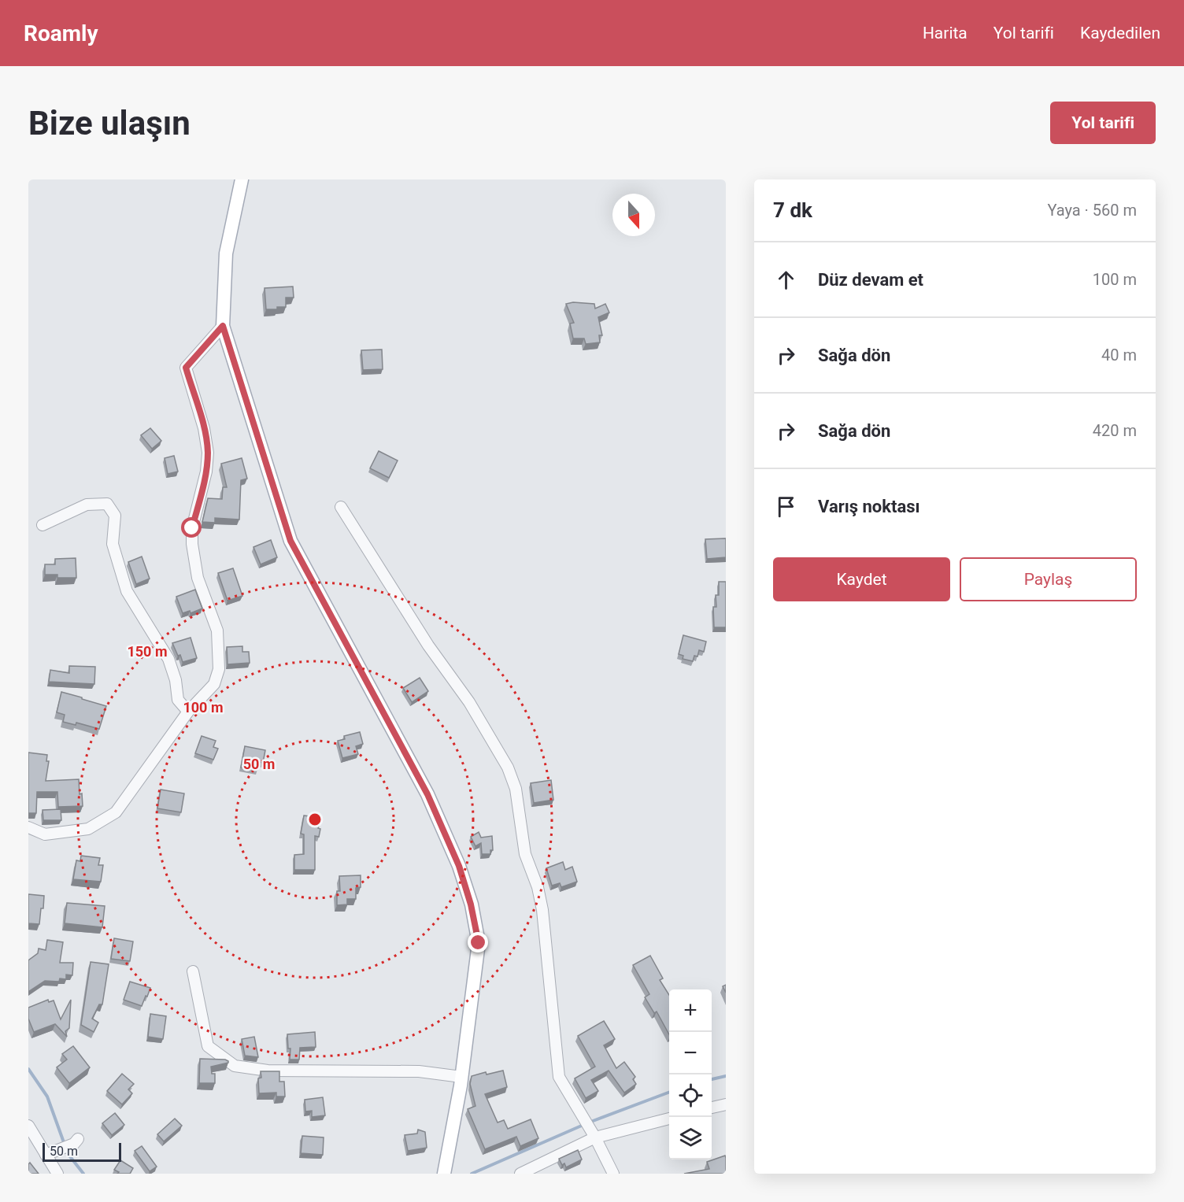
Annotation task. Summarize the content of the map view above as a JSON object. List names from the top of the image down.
{
  "scale_bar": "50 m",
  "north": "bottom",
  "page": {
    "header": "Roamly",
    "nav": ["Harita", "Yol tarifi", "Kaydedilen"],
    "buttons": [
      "Yol tarifi",
      ["Kaydet", "Paylaş"]
    ],
    "title": "Bize ulaşın",
    "heading": ["7 dk", "Yaya · 560 m"],
    "list": [
      ["Düz devam et", "100 m"],
      ["Sağa dön", "40 m"],
      ["Sağa dön", "420 m"],
      "Varış noktası"
    ],
    "map_buttons": ["+", "−"],
    "scale": "50 m"
  },
  "rings": ["150 m", "100 m", "50 m"]
}
